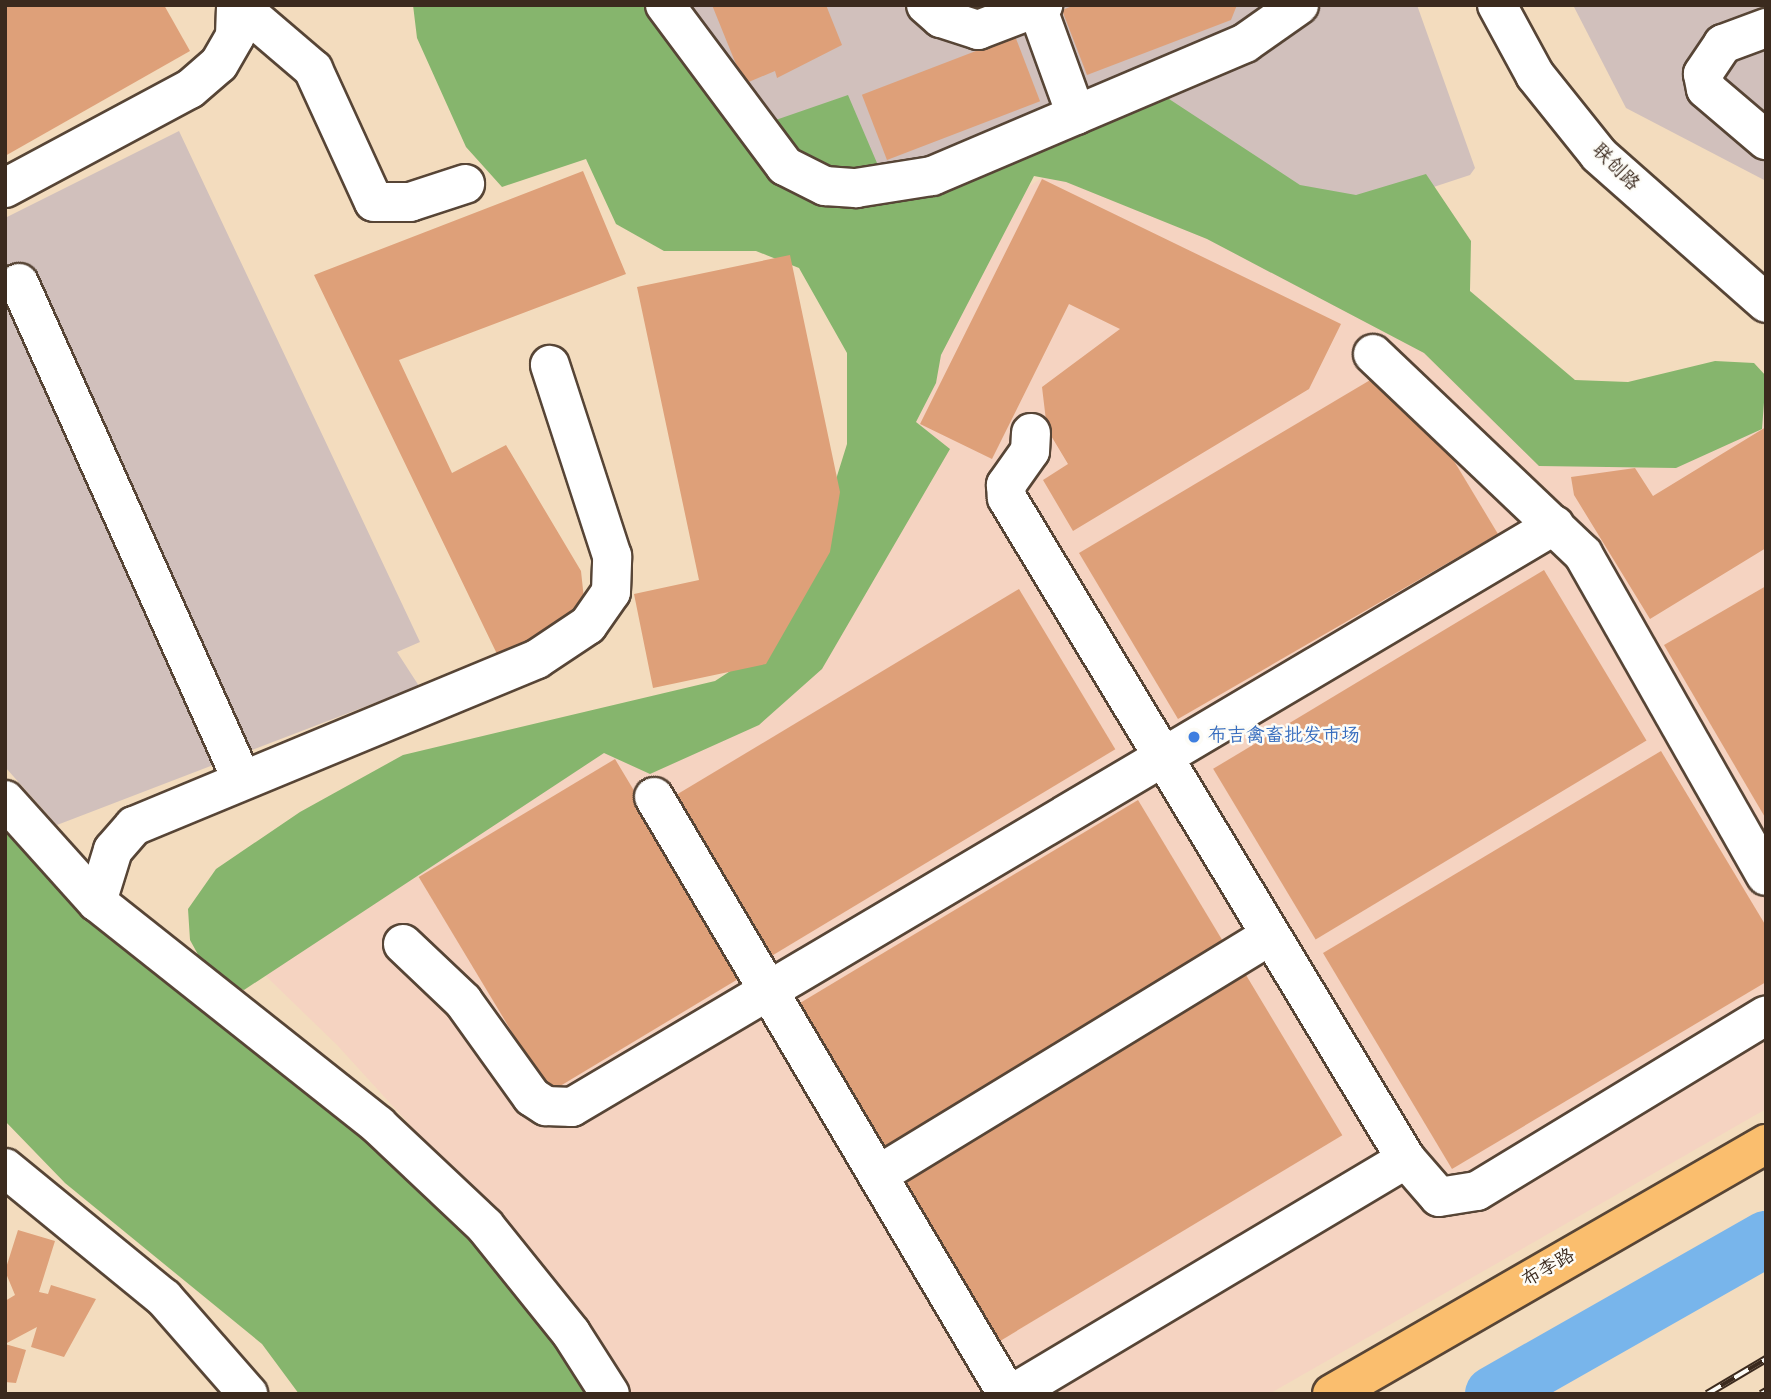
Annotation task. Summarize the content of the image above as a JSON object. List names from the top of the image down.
{
  "streets": {
    "main road": ["布李路"],
    "street": ["联创路"]
  },
  "places": ["布吉禽畜批发市场"]
}
